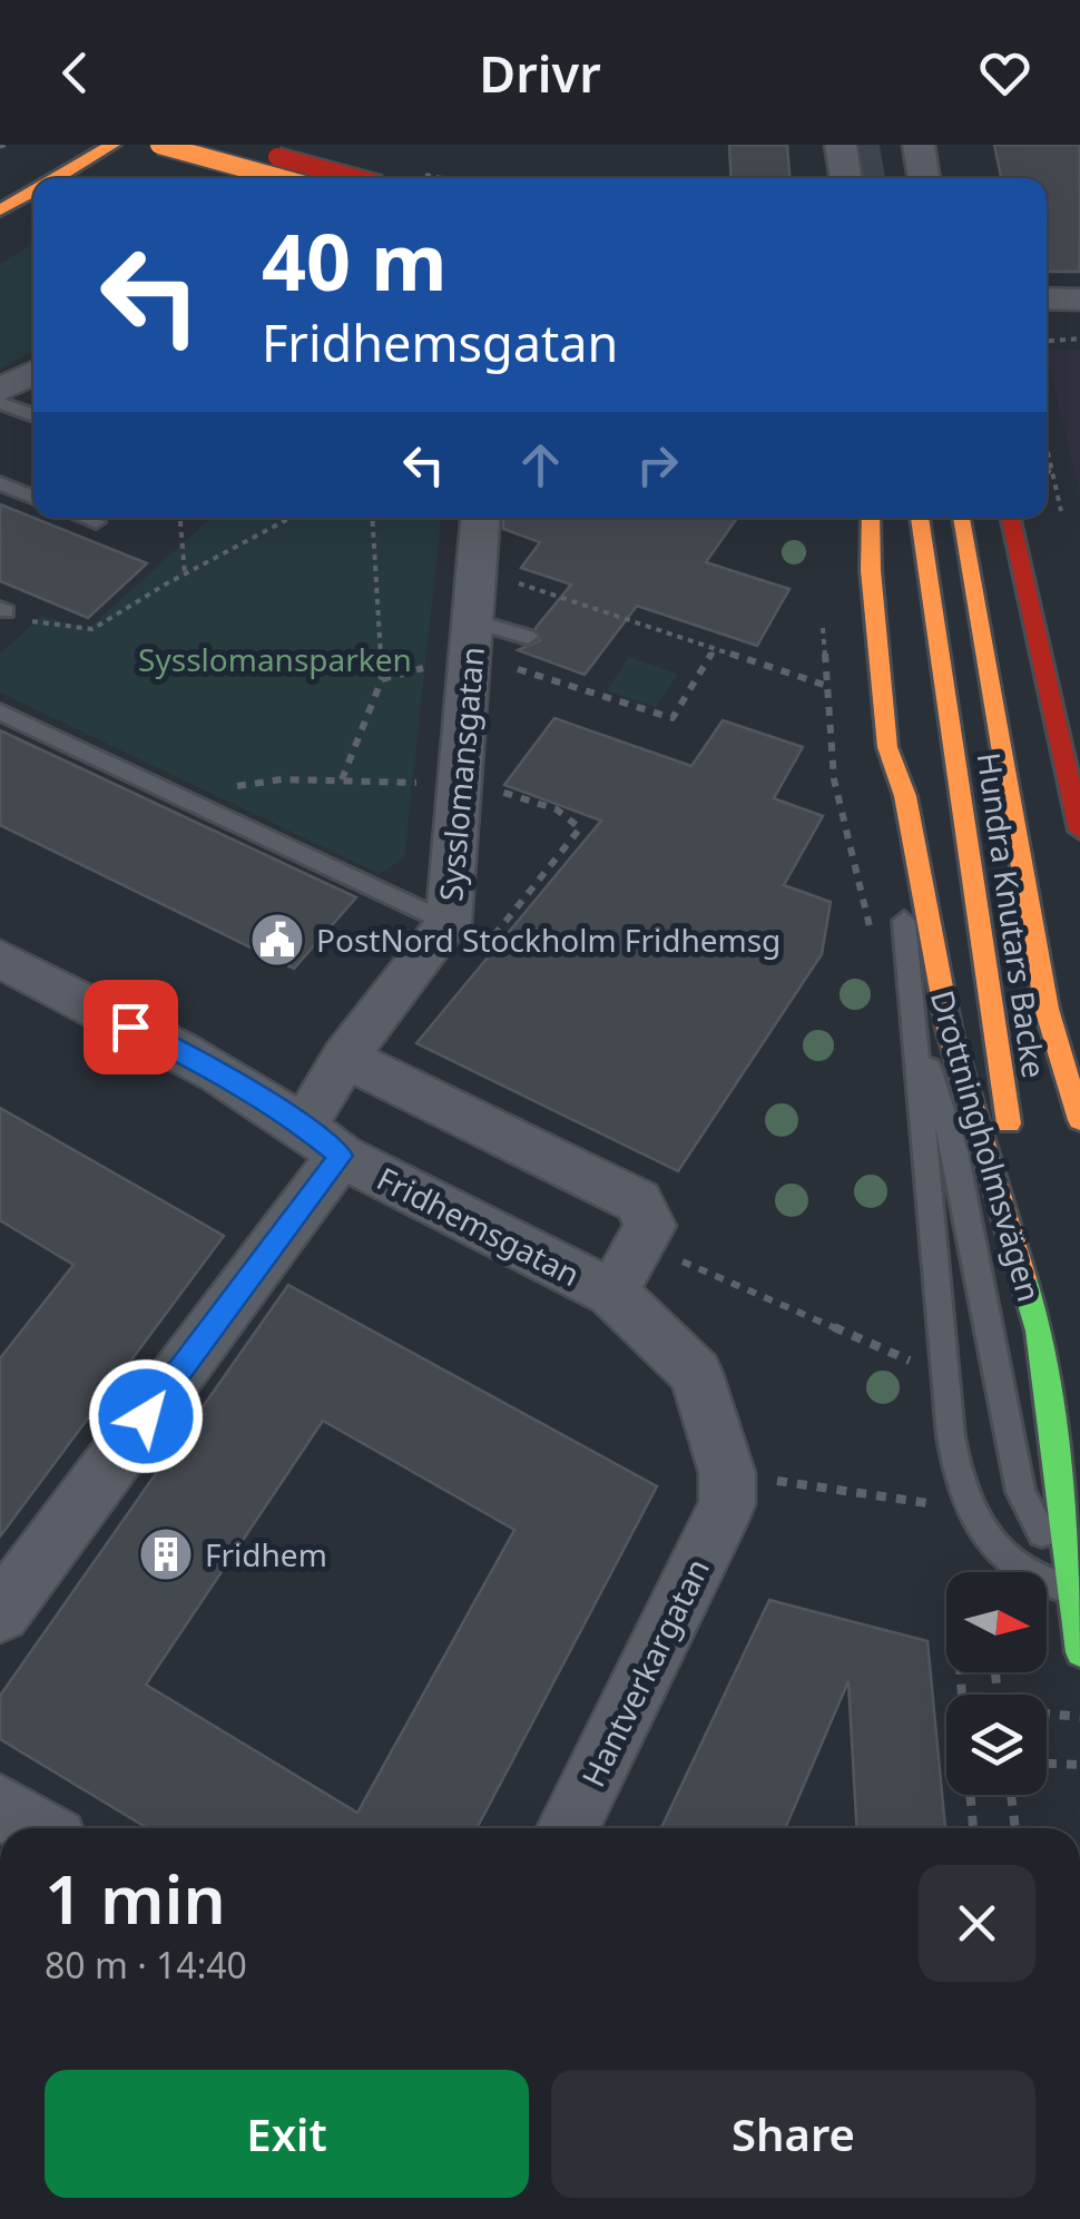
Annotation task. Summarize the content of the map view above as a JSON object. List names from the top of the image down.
{
  "streets": {
    "main road": ["Hundra Knutars Backe", "Drottningholmsvägen"],
    "street": ["Sysslomansgatan", "Fridhemsgatan", "Hantverkargatan"]
  },
  "crossings": [
    ["Sysslomansgatan", "Fridhemsgatan"],
    ["Hundra Knutars Backe", "Drottningholmsvägen"],
    ["Fridhemsgatan", "Hantverkargatan"]
  ],
  "parks": ["Sysslomansparken"],
  "places": {
    "public building": ["PostNord Stockholm Fridhemsg"],
    "building": ["Fridhem"]
  },
  "north": "right",
  "page": {
    "header": "Drivr",
    "turn": ["40 m", "Fridhemsgatan"],
    "heading": ["1 min", "80 m · 14:40"],
    "buttons": ["Exit", "Share"]
  }
}
